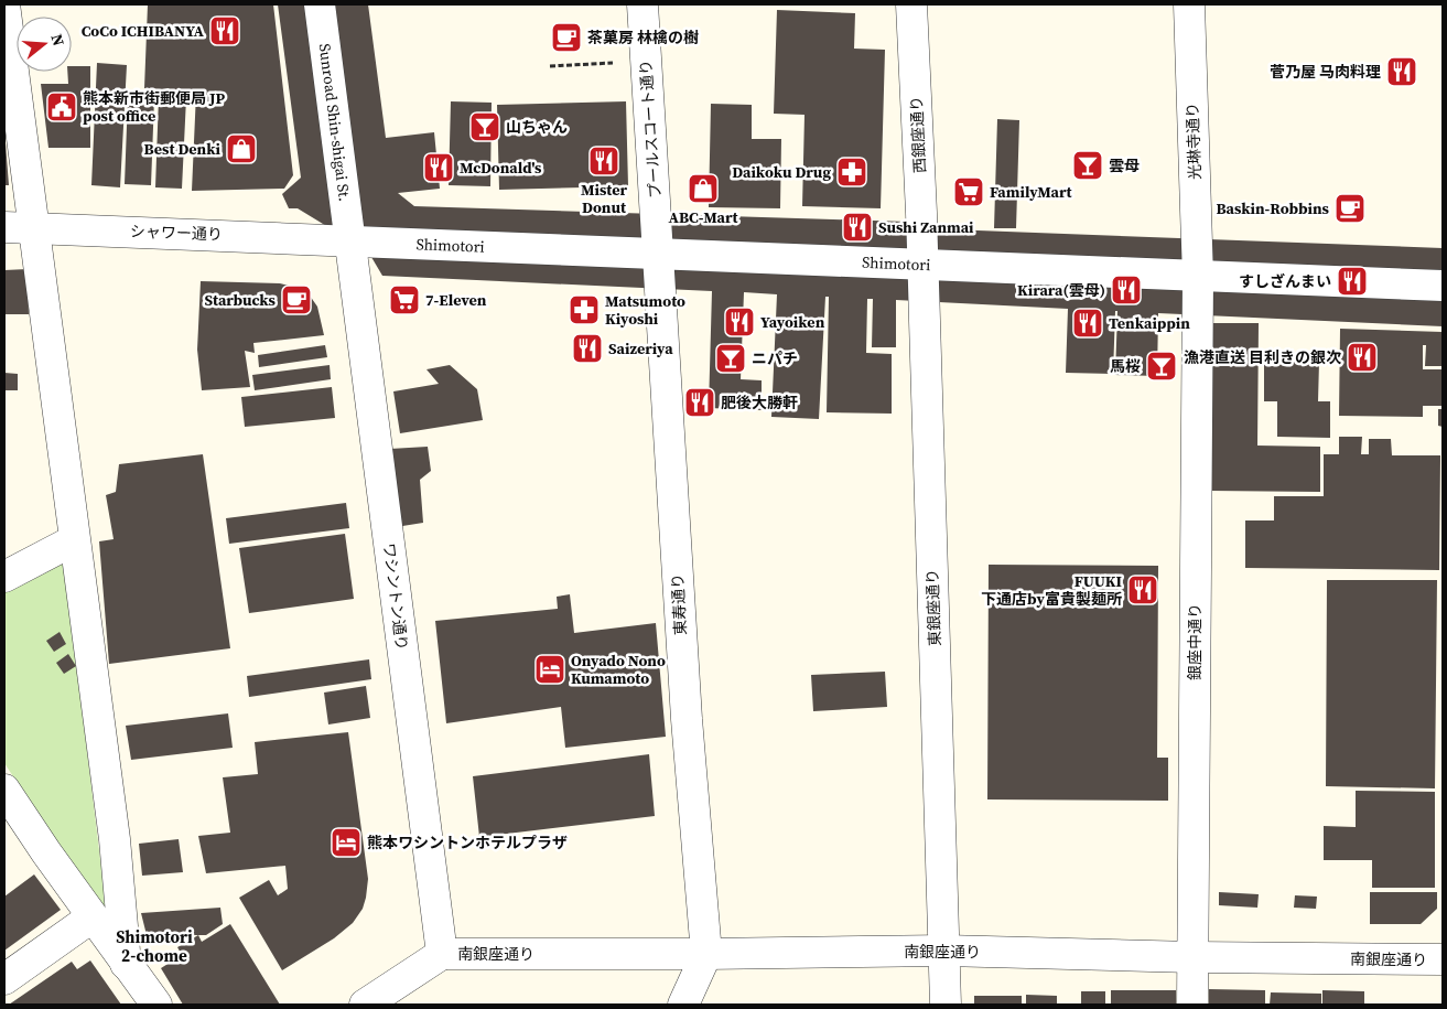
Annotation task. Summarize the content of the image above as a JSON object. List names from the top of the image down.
{
  "streets": {
    "street": [
      "Sunroad Shin-shigai St.",
      "プールスコート通り",
      "西銀座通り",
      "光琳寺通り",
      "シャワー通り",
      "Shimotori",
      "ワシントン通り",
      "東寿通り",
      "東銀座通り",
      "銀座中通り",
      "南銀座通り"
    ]
  },
  "crossings": [
    ["Sunroad Shin-shigai St.", "シャワー通り"],
    ["Sunroad Shin-shigai St.", "Shimotori"],
    ["Sunroad Shin-shigai St.", "ワシントン通り"],
    ["プールスコート通り", "Shimotori"],
    ["プールスコート通り", "東寿通り"],
    ["西銀座通り", "Shimotori"],
    ["西銀座通り", "東銀座通り"],
    ["光琳寺通り", "Shimotori"],
    ["光琳寺通り", "銀座中通り"],
    ["シャワー通り", "Shimotori"],
    ["シャワー通り", "ワシントン通り"],
    ["Shimotori", "ワシントン通り"],
    ["Shimotori", "東寿通り"],
    ["Shimotori", "東銀座通り"],
    ["Shimotori", "銀座中通り"],
    ["ワシントン通り", "南銀座通り"],
    ["東寿通り", "南銀座通り"],
    ["東銀座通り", "南銀座通り"],
    ["銀座中通り", "南銀座通り"]
  ],
  "districts": ["Shimotori 2-chome"],
  "places": {
    "restaurant": [
      "CoCo ICHIBANYA",
      "菅乃屋 马肉料理",
      "Mister Donut",
      "McDonald's",
      "Sushi Zanmai",
      "すしざんまい",
      "Kirara(雲母)",
      "Yayoiken",
      "Tenkaippin",
      "Saizeriya",
      "漁港直送 目利きの銀次",
      "肥後大勝軒",
      "FUUKI 下通店by富貴製麺所"
    ],
    "cafe": ["茶菓房 林檎の樹", "Baskin-Robbins", "Starbucks"],
    "public building": ["熊本新市街郵便局 JP post office"],
    "bar": [
      "山ちゃん",
      "雲母",
      "ニパチ",
      "馬桜"
    ],
    "shop": ["Best Denki", "ABC-Mart"],
    "pharmacy": ["Daikoku Drug", "Matsumoto Kiyoshi"],
    "supermarket": ["FamilyMart", "7-Eleven"],
    "hotel": ["Onyado Nono Kumamoto", "熊本ワシントンホテルプラザ"]
  },
  "north": "right"
}
